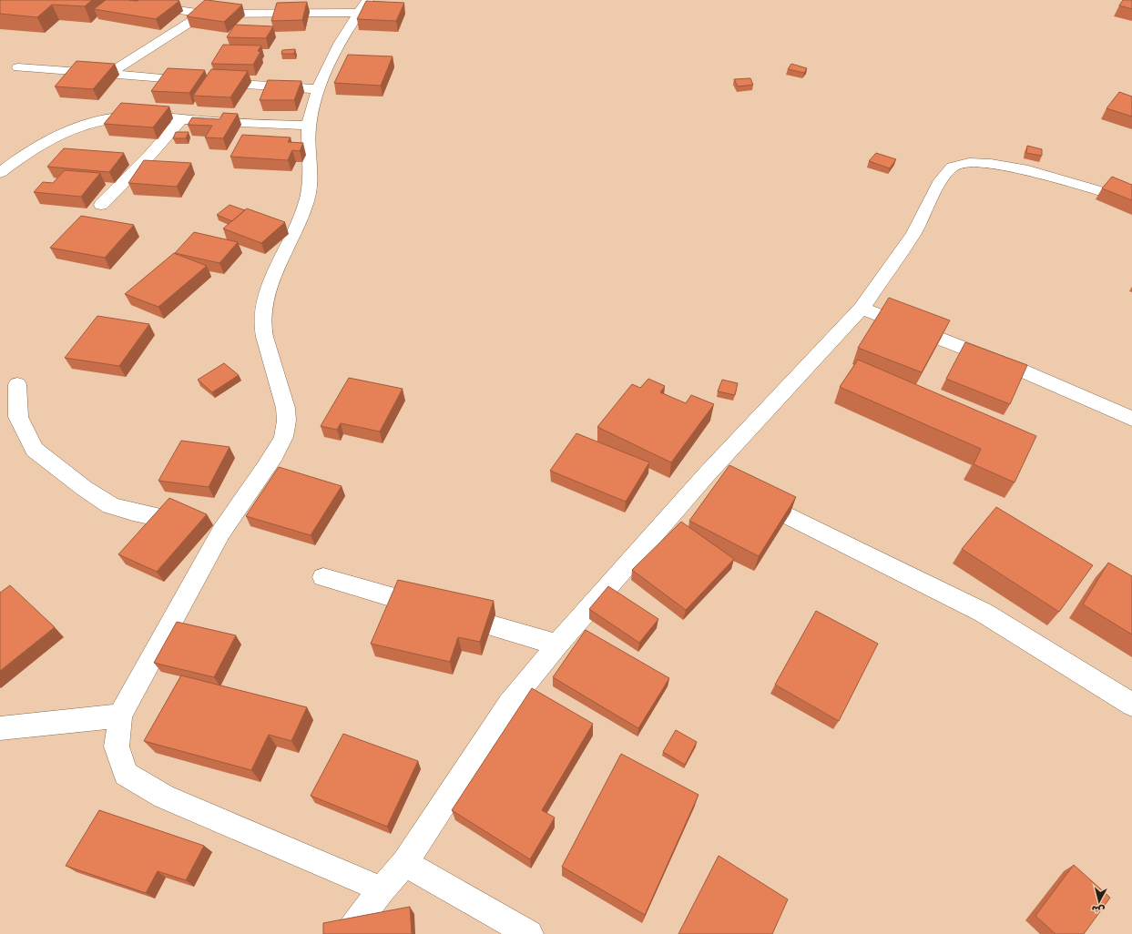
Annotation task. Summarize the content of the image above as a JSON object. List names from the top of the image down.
{
  "north": "bottom"
}
